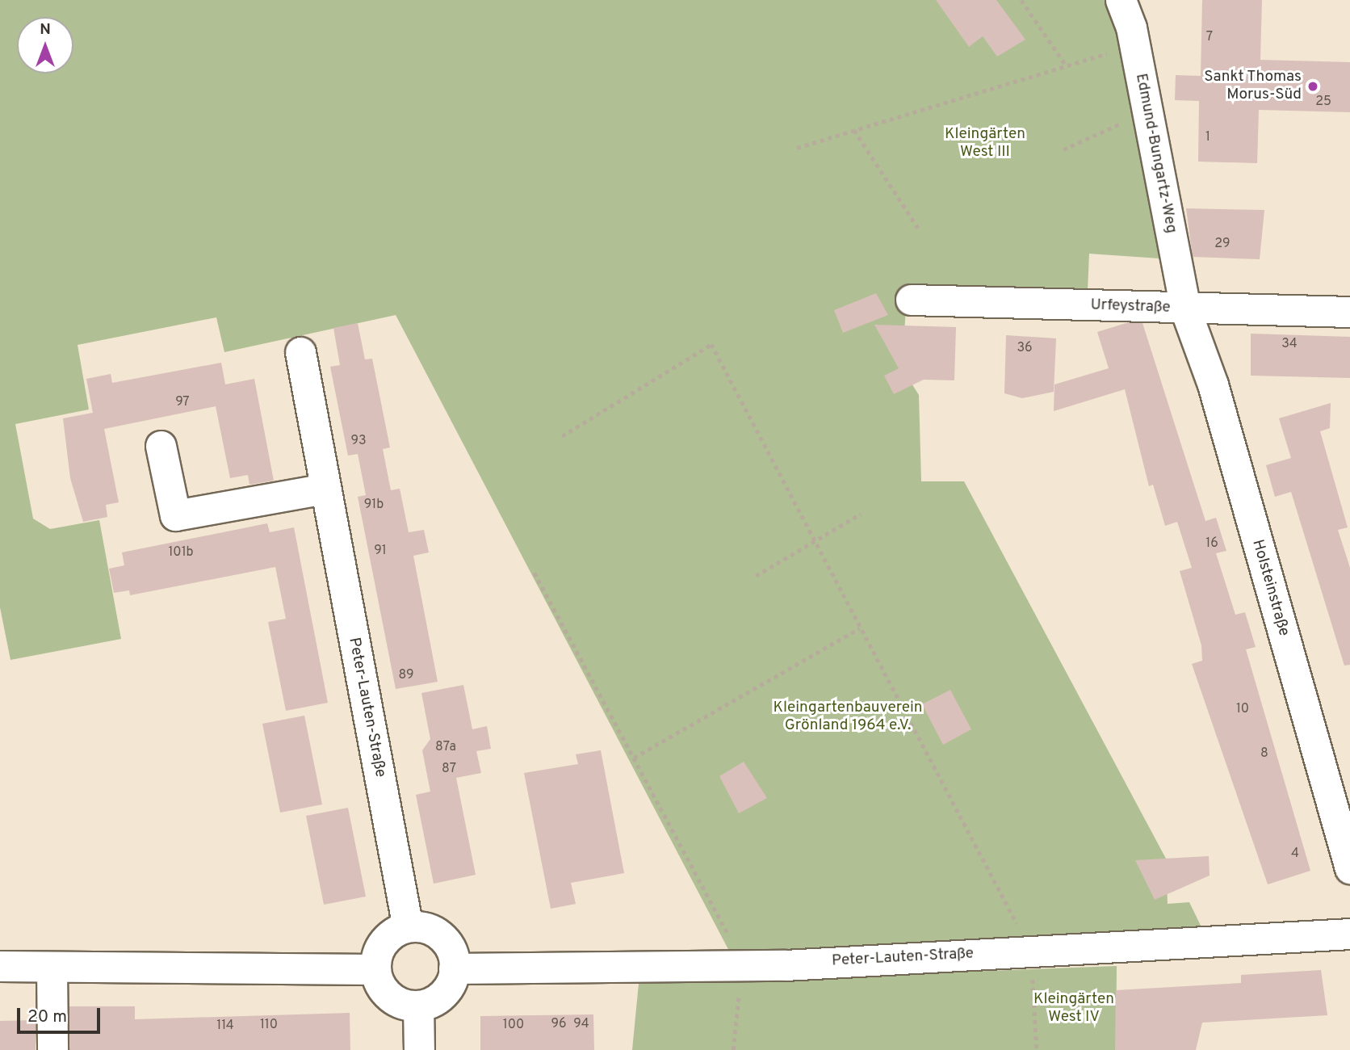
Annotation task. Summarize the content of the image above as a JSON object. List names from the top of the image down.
{
  "streets": {
    "street": [
      "Edmund-Bungartz-Weg",
      "Urfeystraße",
      "Holsteinstraße",
      "Peter-Lauten-Straße"
    ]
  },
  "crossings": [
    ["Edmund-Bungartz-Weg", "Urfeystraße"],
    ["Edmund-Bungartz-Weg", "Holsteinstraße"],
    ["Urfeystraße", "Holsteinstraße"]
  ],
  "parks": ["Kleingärten West III", "Kleingartenbauverein Grönland 1964 e.V.", "Kleingärten West IV"],
  "places": ["Sankt Thomas Morus-Süd"],
  "house_numbers": [
    "7",
    "25",
    "1",
    "29",
    "34",
    "36",
    "97",
    "93",
    "91b",
    "16",
    "91",
    "101b",
    "89",
    "10",
    "87a",
    "8",
    "87",
    "4",
    "96",
    "94",
    "110",
    "100",
    "114"
  ],
  "scale_bar": "20 m",
  "north": "top"
}
